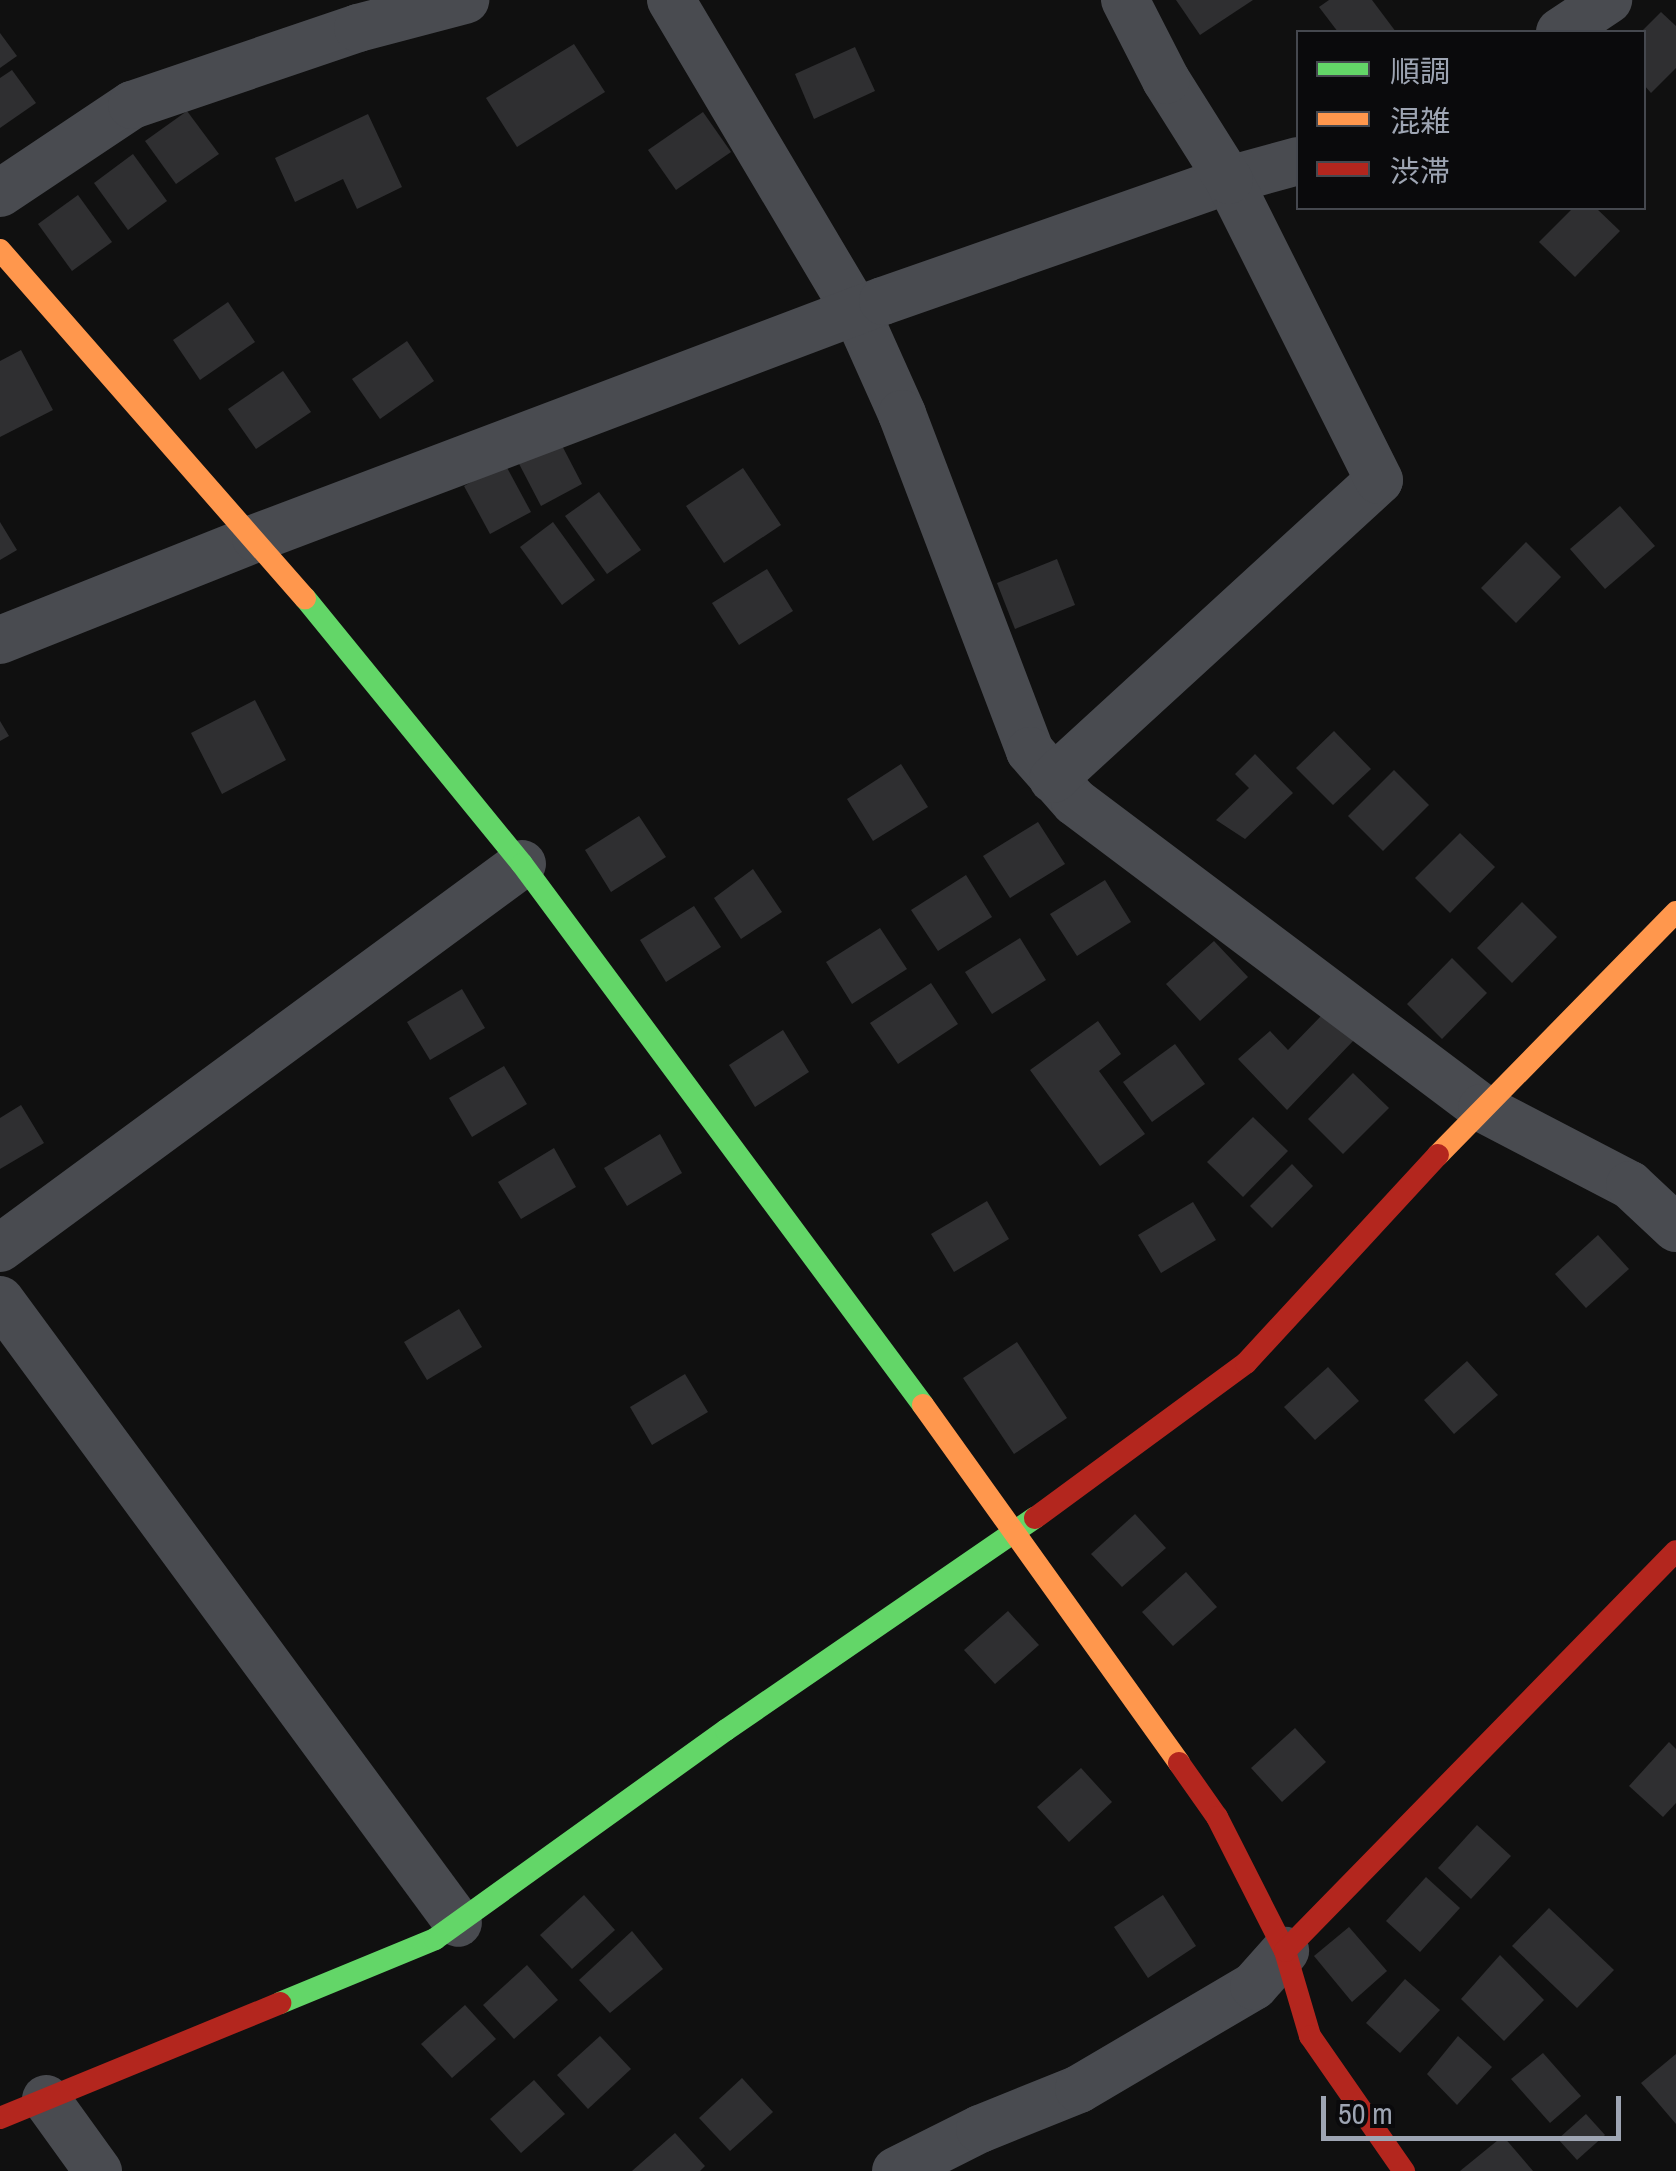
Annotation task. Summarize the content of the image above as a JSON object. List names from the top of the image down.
{
  "legend": ["順調", "混雑", "渋滞"],
  "scale_bar": "50 m"
}
